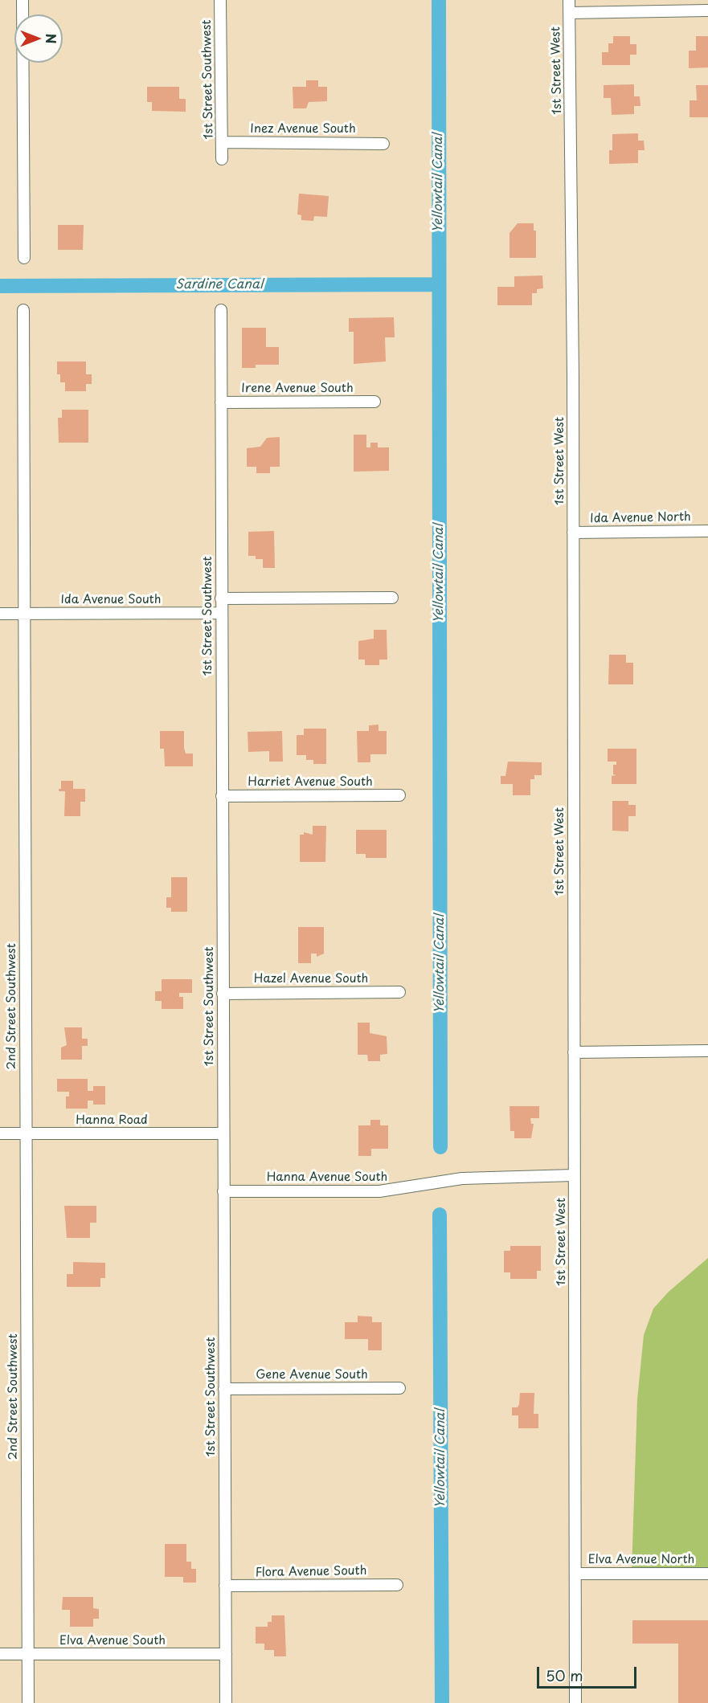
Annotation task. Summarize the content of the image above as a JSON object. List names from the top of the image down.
{
  "streets": {
    "street": [
      "1st Street West",
      "1st Street Southwest",
      "Inez Avenue South",
      "Irene Avenue South",
      "Ida Avenue North",
      "Ida Avenue South",
      "Harriet Avenue South",
      "Hazel Avenue South",
      "2nd Street Southwest",
      "Hanna Road",
      "Hanna Avenue South",
      "Gene Avenue South",
      "Elva Avenue North",
      "Flora Avenue South",
      "Elva Avenue South"
    ]
  },
  "crossings": [
    ["1st Street West", "Ida Avenue North"],
    ["1st Street West", "Hanna Avenue South"],
    ["1st Street West", "Elva Avenue North"],
    ["1st Street Southwest", "Inez Avenue South"],
    ["1st Street Southwest", "Irene Avenue South"],
    ["1st Street Southwest", "Ida Avenue South"],
    ["1st Street Southwest", "Harriet Avenue South"],
    ["1st Street Southwest", "Hazel Avenue South"],
    ["1st Street Southwest", "Hanna Road"],
    ["1st Street Southwest", "Hanna Avenue South"],
    ["1st Street Southwest", "Gene Avenue South"],
    ["1st Street Southwest", "Flora Avenue South"],
    ["1st Street Southwest", "Elva Avenue South"],
    ["Ida Avenue South", "2nd Street Southwest"],
    ["2nd Street Southwest", "Hanna Road"],
    ["2nd Street Southwest", "Elva Avenue South"]
  ],
  "water": ["Yellowtail Canal", "Sardine Canal"],
  "scale_bar": "50 m",
  "north": "right"
}
